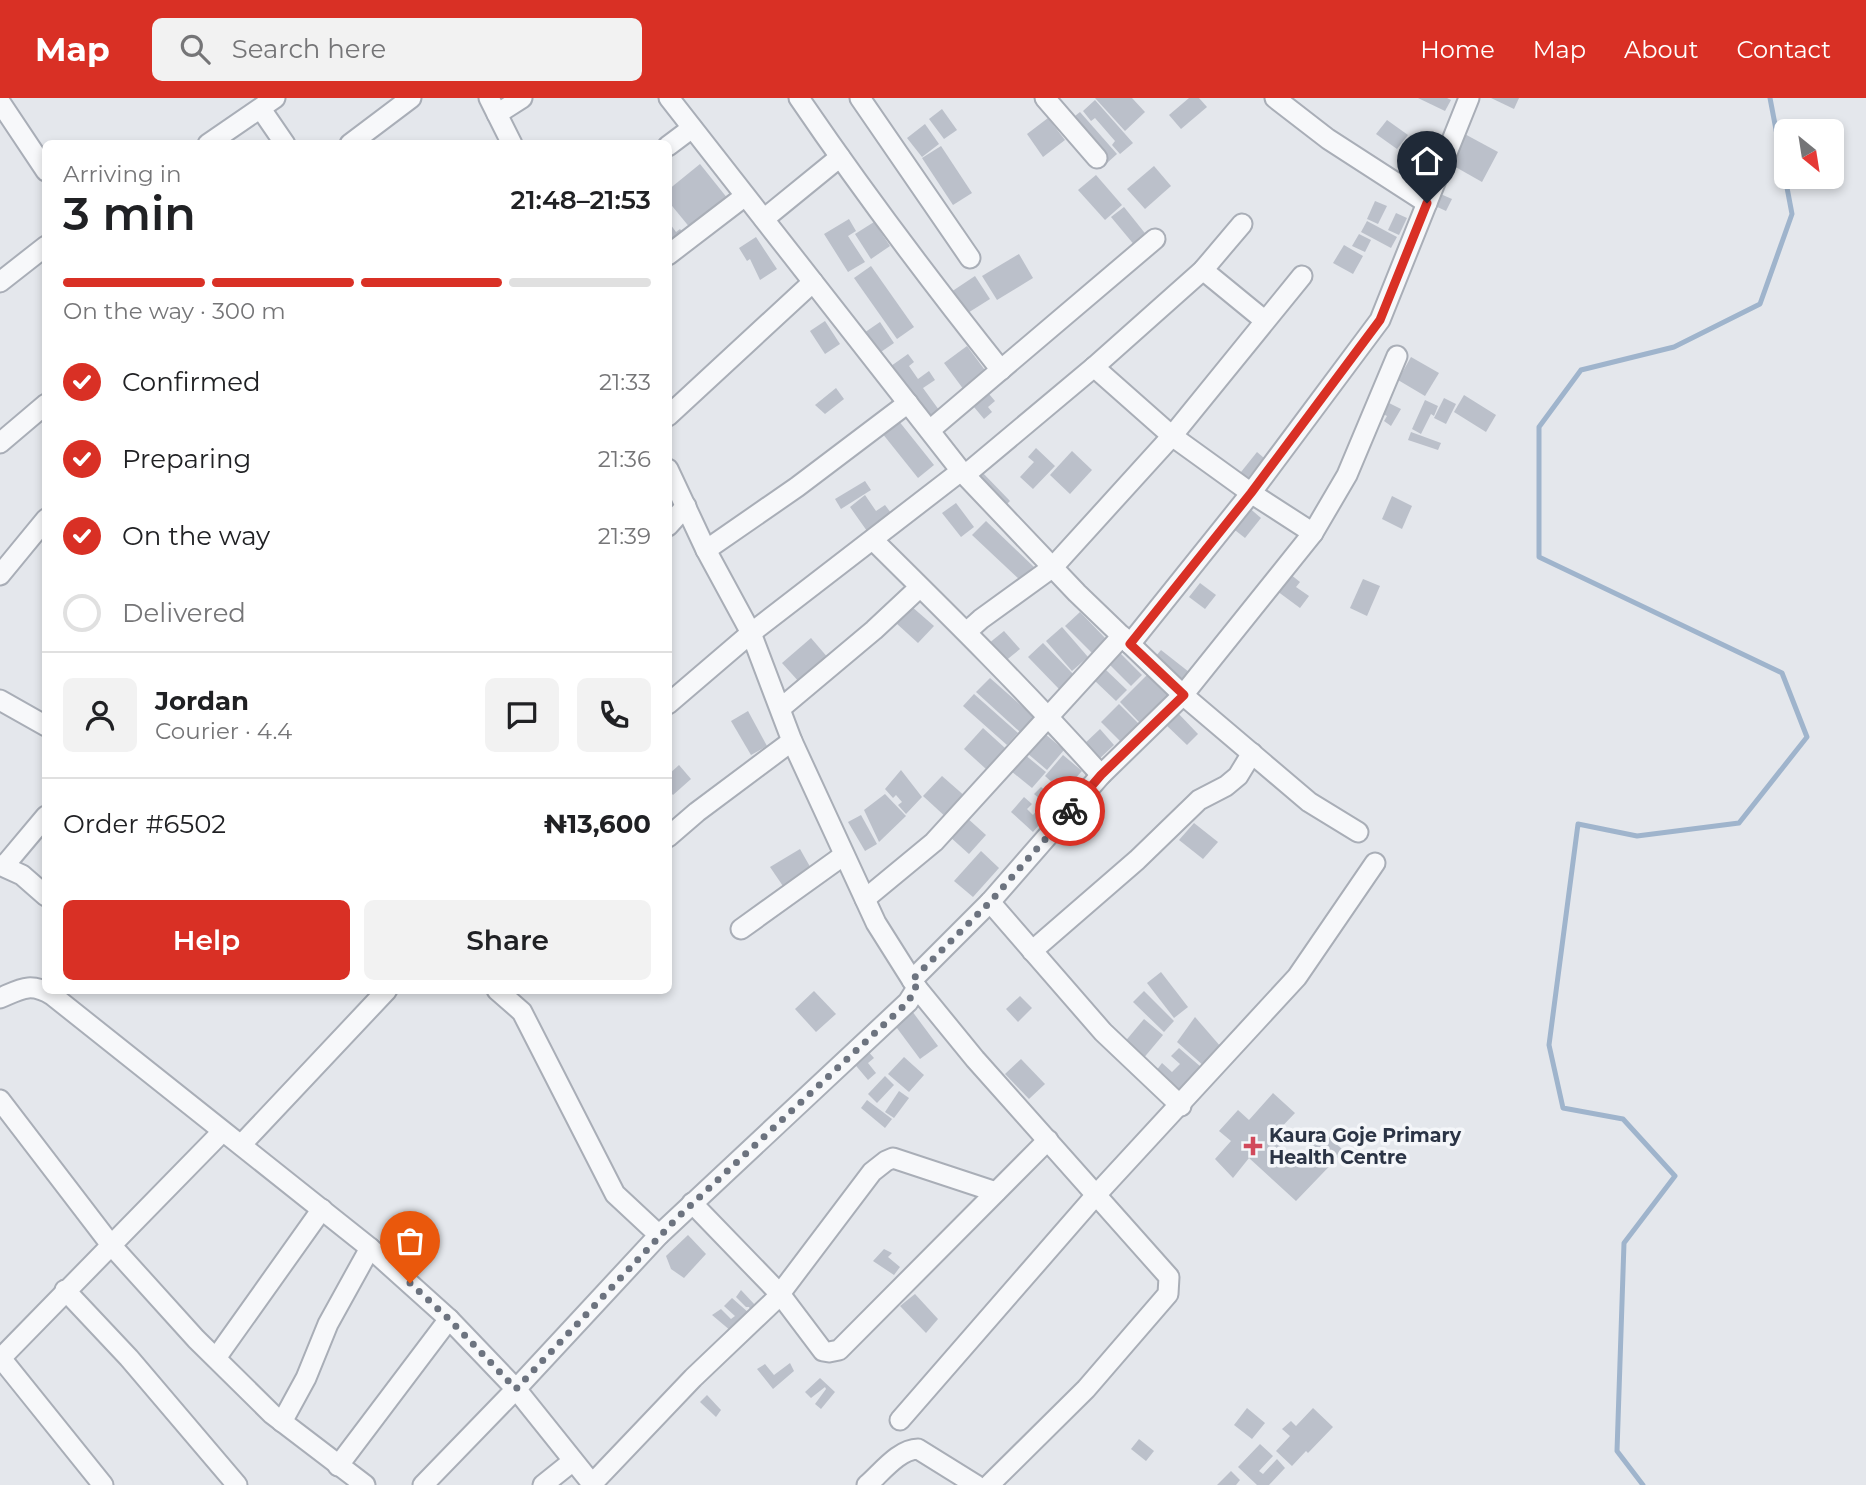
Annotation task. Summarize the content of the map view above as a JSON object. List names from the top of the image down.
{
  "places": {
    "health": ["Kaura Goje Primary Health Centre"]
  },
  "north": "bottom right",
  "page": {
    "header": "Map",
    "search": "Search here",
    "nav": [
      "Home",
      "Map",
      "About",
      "Contact"
    ],
    "heading": ["3 min", "Arriving in", "21:48–21:53"],
    "panel": [
      "Jordan",
      "Courier · 4.4",
      "Order #6502",
      "₦13,600"
    ],
    "bar": "On the way · 300 m",
    "list": [
      ["Confirmed", "21:33"],
      ["Preparing", "21:36"],
      ["On the way", "21:39"],
      "Delivered"
    ],
    "buttons": ["Help", "Share"]
  }
}
